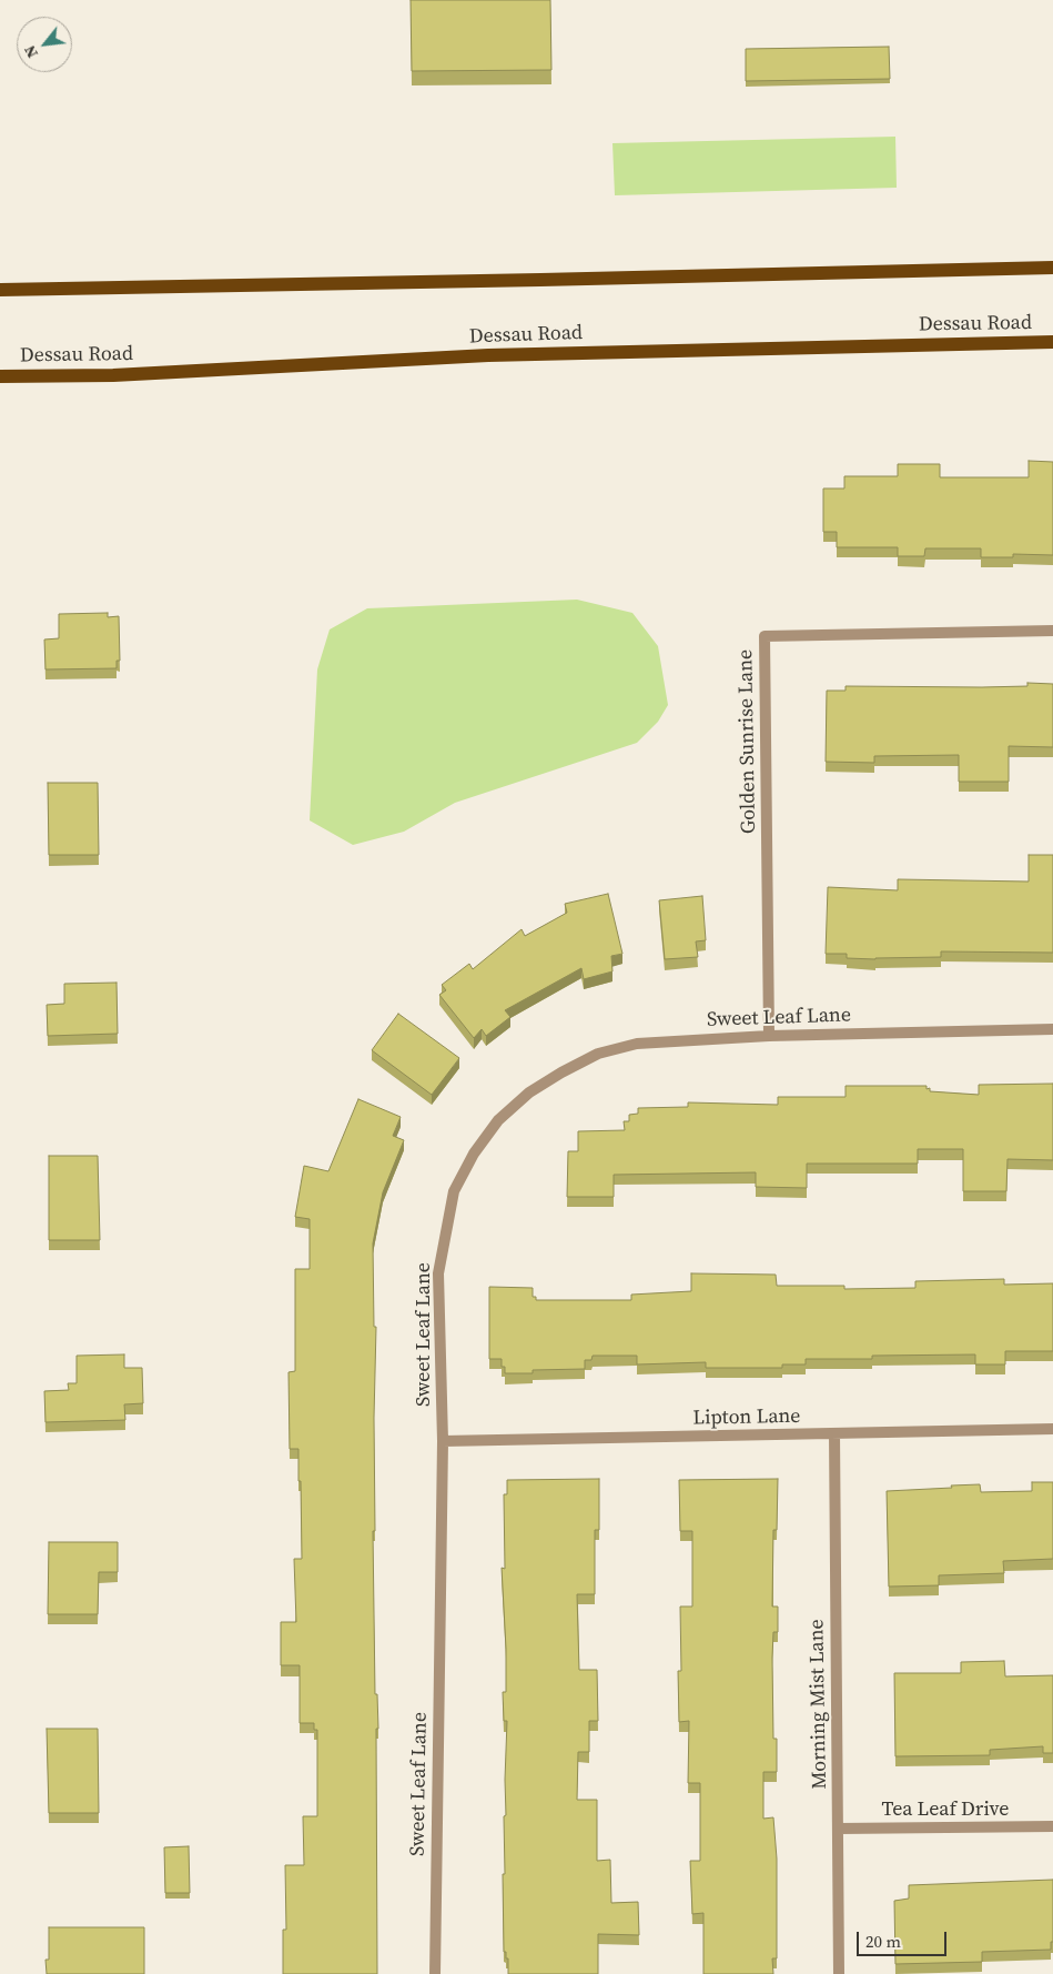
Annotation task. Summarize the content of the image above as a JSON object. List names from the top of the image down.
{
  "streets": {
    "main road": ["Dessau Road"],
    "street": [
      "Golden Sunrise Lane",
      "Sweet Leaf Lane",
      "Lipton Lane",
      "Morning Mist Lane",
      "Tea Leaf Drive"
    ]
  },
  "crossings": [
    ["Golden Sunrise Lane", "Sweet Leaf Lane"],
    ["Sweet Leaf Lane", "Lipton Lane"],
    ["Lipton Lane", "Morning Mist Lane"],
    ["Morning Mist Lane", "Tea Leaf Drive"]
  ],
  "scale_bar": "20 m",
  "north": "bottom left"
}
